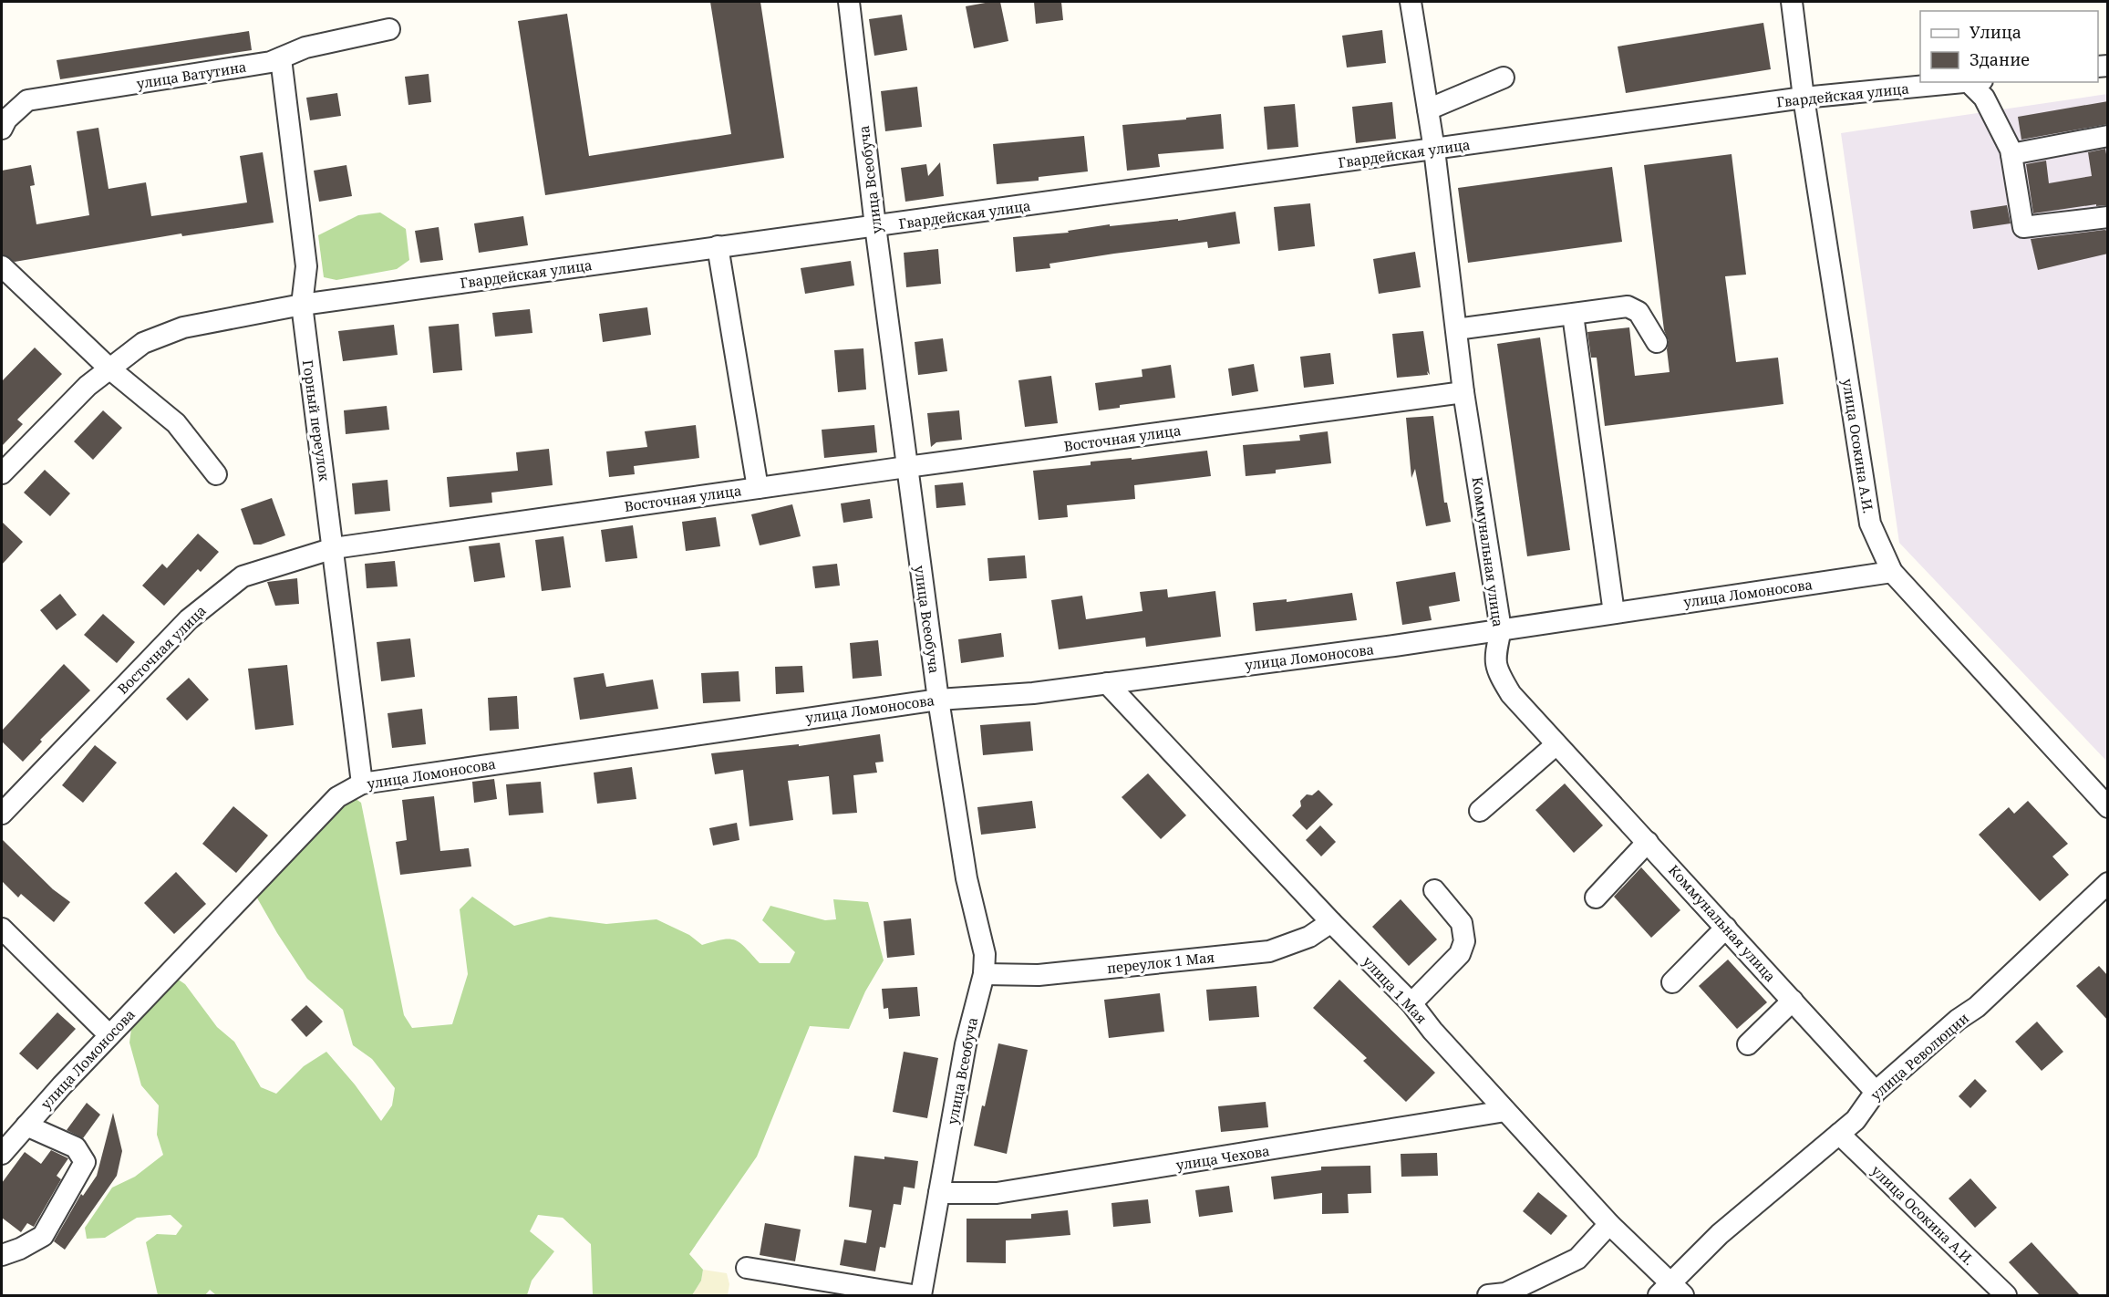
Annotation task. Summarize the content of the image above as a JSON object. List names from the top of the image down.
{
  "streets": {
    "street": [
      "улица Ватутина",
      "Гвардейская улица",
      "улица Всеобуча",
      "Горный переулок",
      "Восточная улица",
      "улица Осокина А.И.",
      "Коммунальная улица",
      "улица Ломоносова",
      "переулок 1 Мая",
      "улица 1 Мая",
      "улица Революции",
      "улица Чехова"
    ]
  },
  "crossings": [
    ["улица Ватутина", "Горный переулок"],
    ["Гвардейская улица", "улица Всеобуча"],
    ["Гвардейская улица", "Горный переулок"],
    ["Гвардейская улица", "улица Осокина А.И."],
    ["Гвардейская улица", "Коммунальная улица"],
    ["улица Всеобуча", "Восточная улица"],
    ["улица Всеобуча", "улица Ломоносова"],
    ["улица Всеобуча", "переулок 1 Мая"],
    ["улица Всеобуча", "улица Чехова"],
    ["Горный переулок", "Восточная улица"],
    ["Горный переулок", "улица Ломоносова"],
    ["Восточная улица", "Коммунальная улица"],
    ["улица Осокина А.И.", "улица Ломоносова"],
    ["улица Осокина А.И.", "улица Революции"],
    ["Коммунальная улица", "улица Ломоносова"],
    ["Коммунальная улица", "улица Революции"],
    ["улица Ломоносова", "улица 1 Мая"],
    ["переулок 1 Мая", "улица 1 Мая"],
    ["улица 1 Мая", "улица Революции"],
    ["улица 1 Мая", "улица Чехова"]
  ],
  "legend": ["Улица", "Здание"]
}
